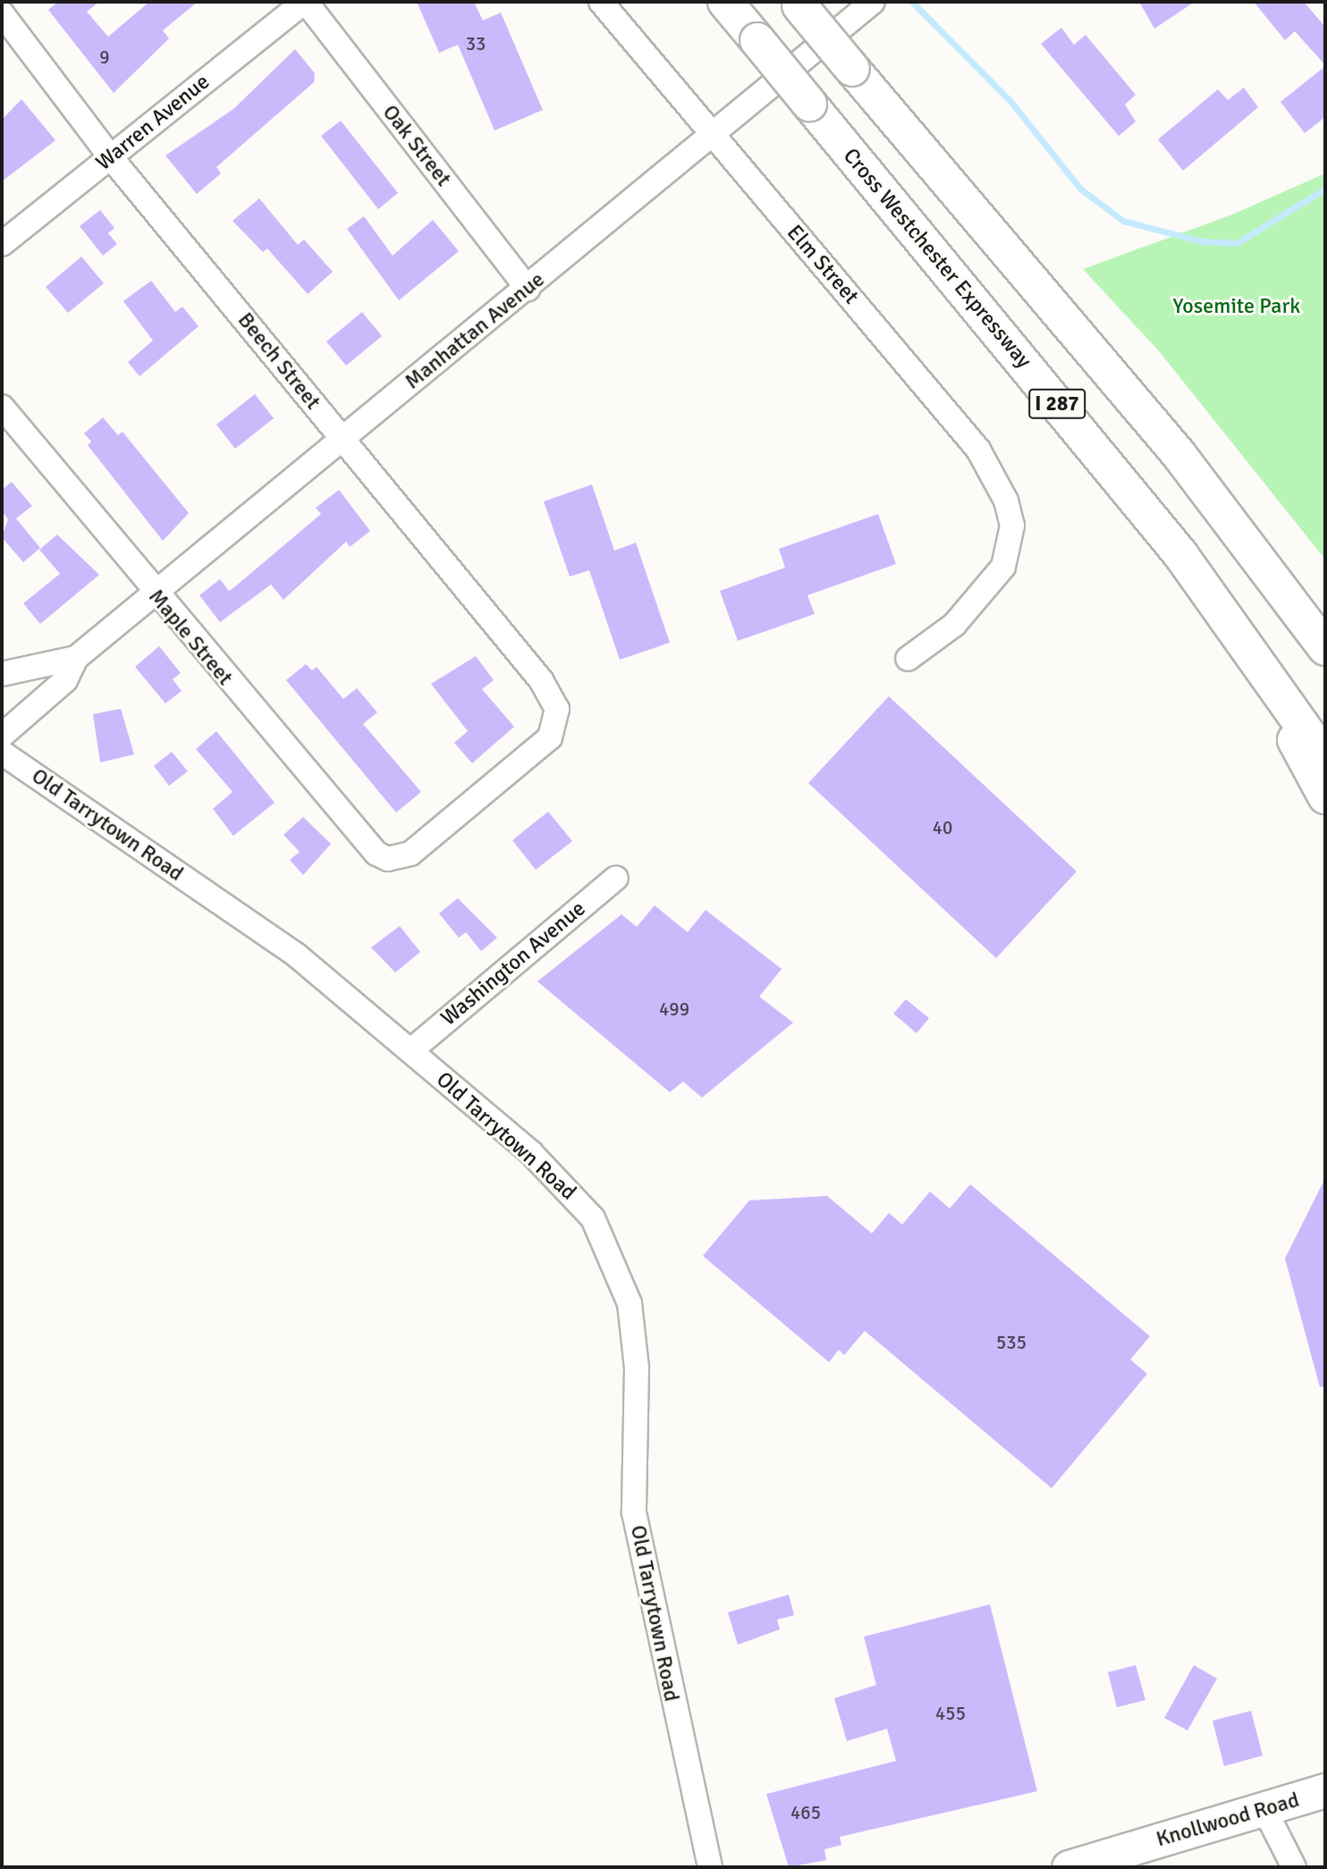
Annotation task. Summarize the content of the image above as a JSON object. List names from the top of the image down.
{
  "streets": {
    "highway": ["Cross Westchester Expressway", "I 287"],
    "main road": ["Knollwood Road"],
    "street": [
      "Warren Avenue",
      "Oak Street",
      "Elm Street",
      "Manhattan Avenue",
      "Beech Street",
      "Maple Street",
      "Old Tarrytown Road",
      "Washington Avenue"
    ]
  },
  "crossings": [
    ["Warren Avenue", "Oak Street"],
    ["Warren Avenue", "Beech Street"],
    ["Oak Street", "Manhattan Avenue"],
    ["Elm Street", "Manhattan Avenue"],
    ["Manhattan Avenue", "Beech Street"],
    ["Manhattan Avenue", "Maple Street"],
    ["Beech Street", "Maple Street"],
    ["Old Tarrytown Road", "Washington Avenue"]
  ],
  "parks": ["Yosemite Park"],
  "house_numbers": [
    "33",
    "9",
    "40",
    "499",
    "535",
    "455",
    "465"
  ]
}
